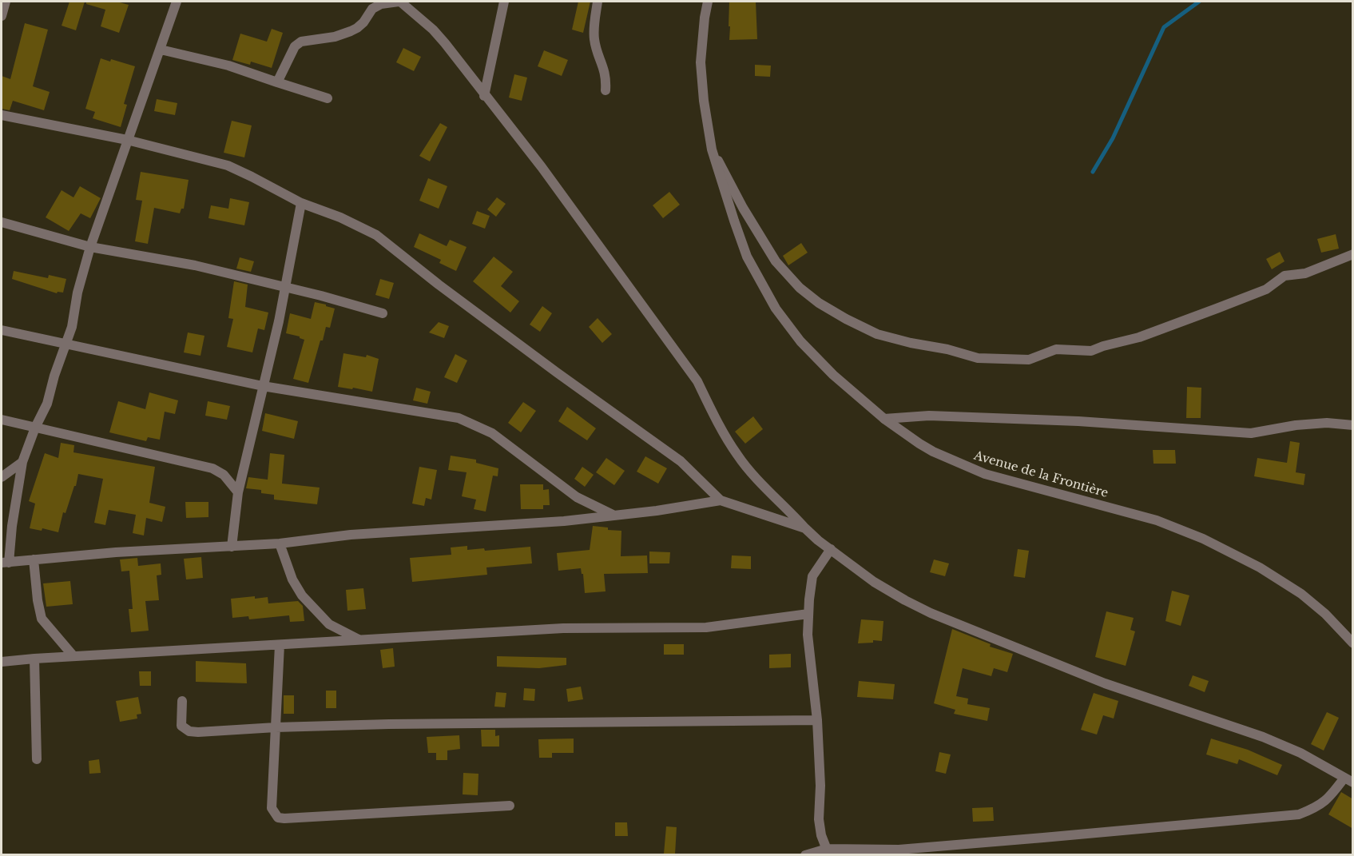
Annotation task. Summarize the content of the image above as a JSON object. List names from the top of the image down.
{
  "streets": {
    "street": ["Avenue de la Frontière"]
  }
}
